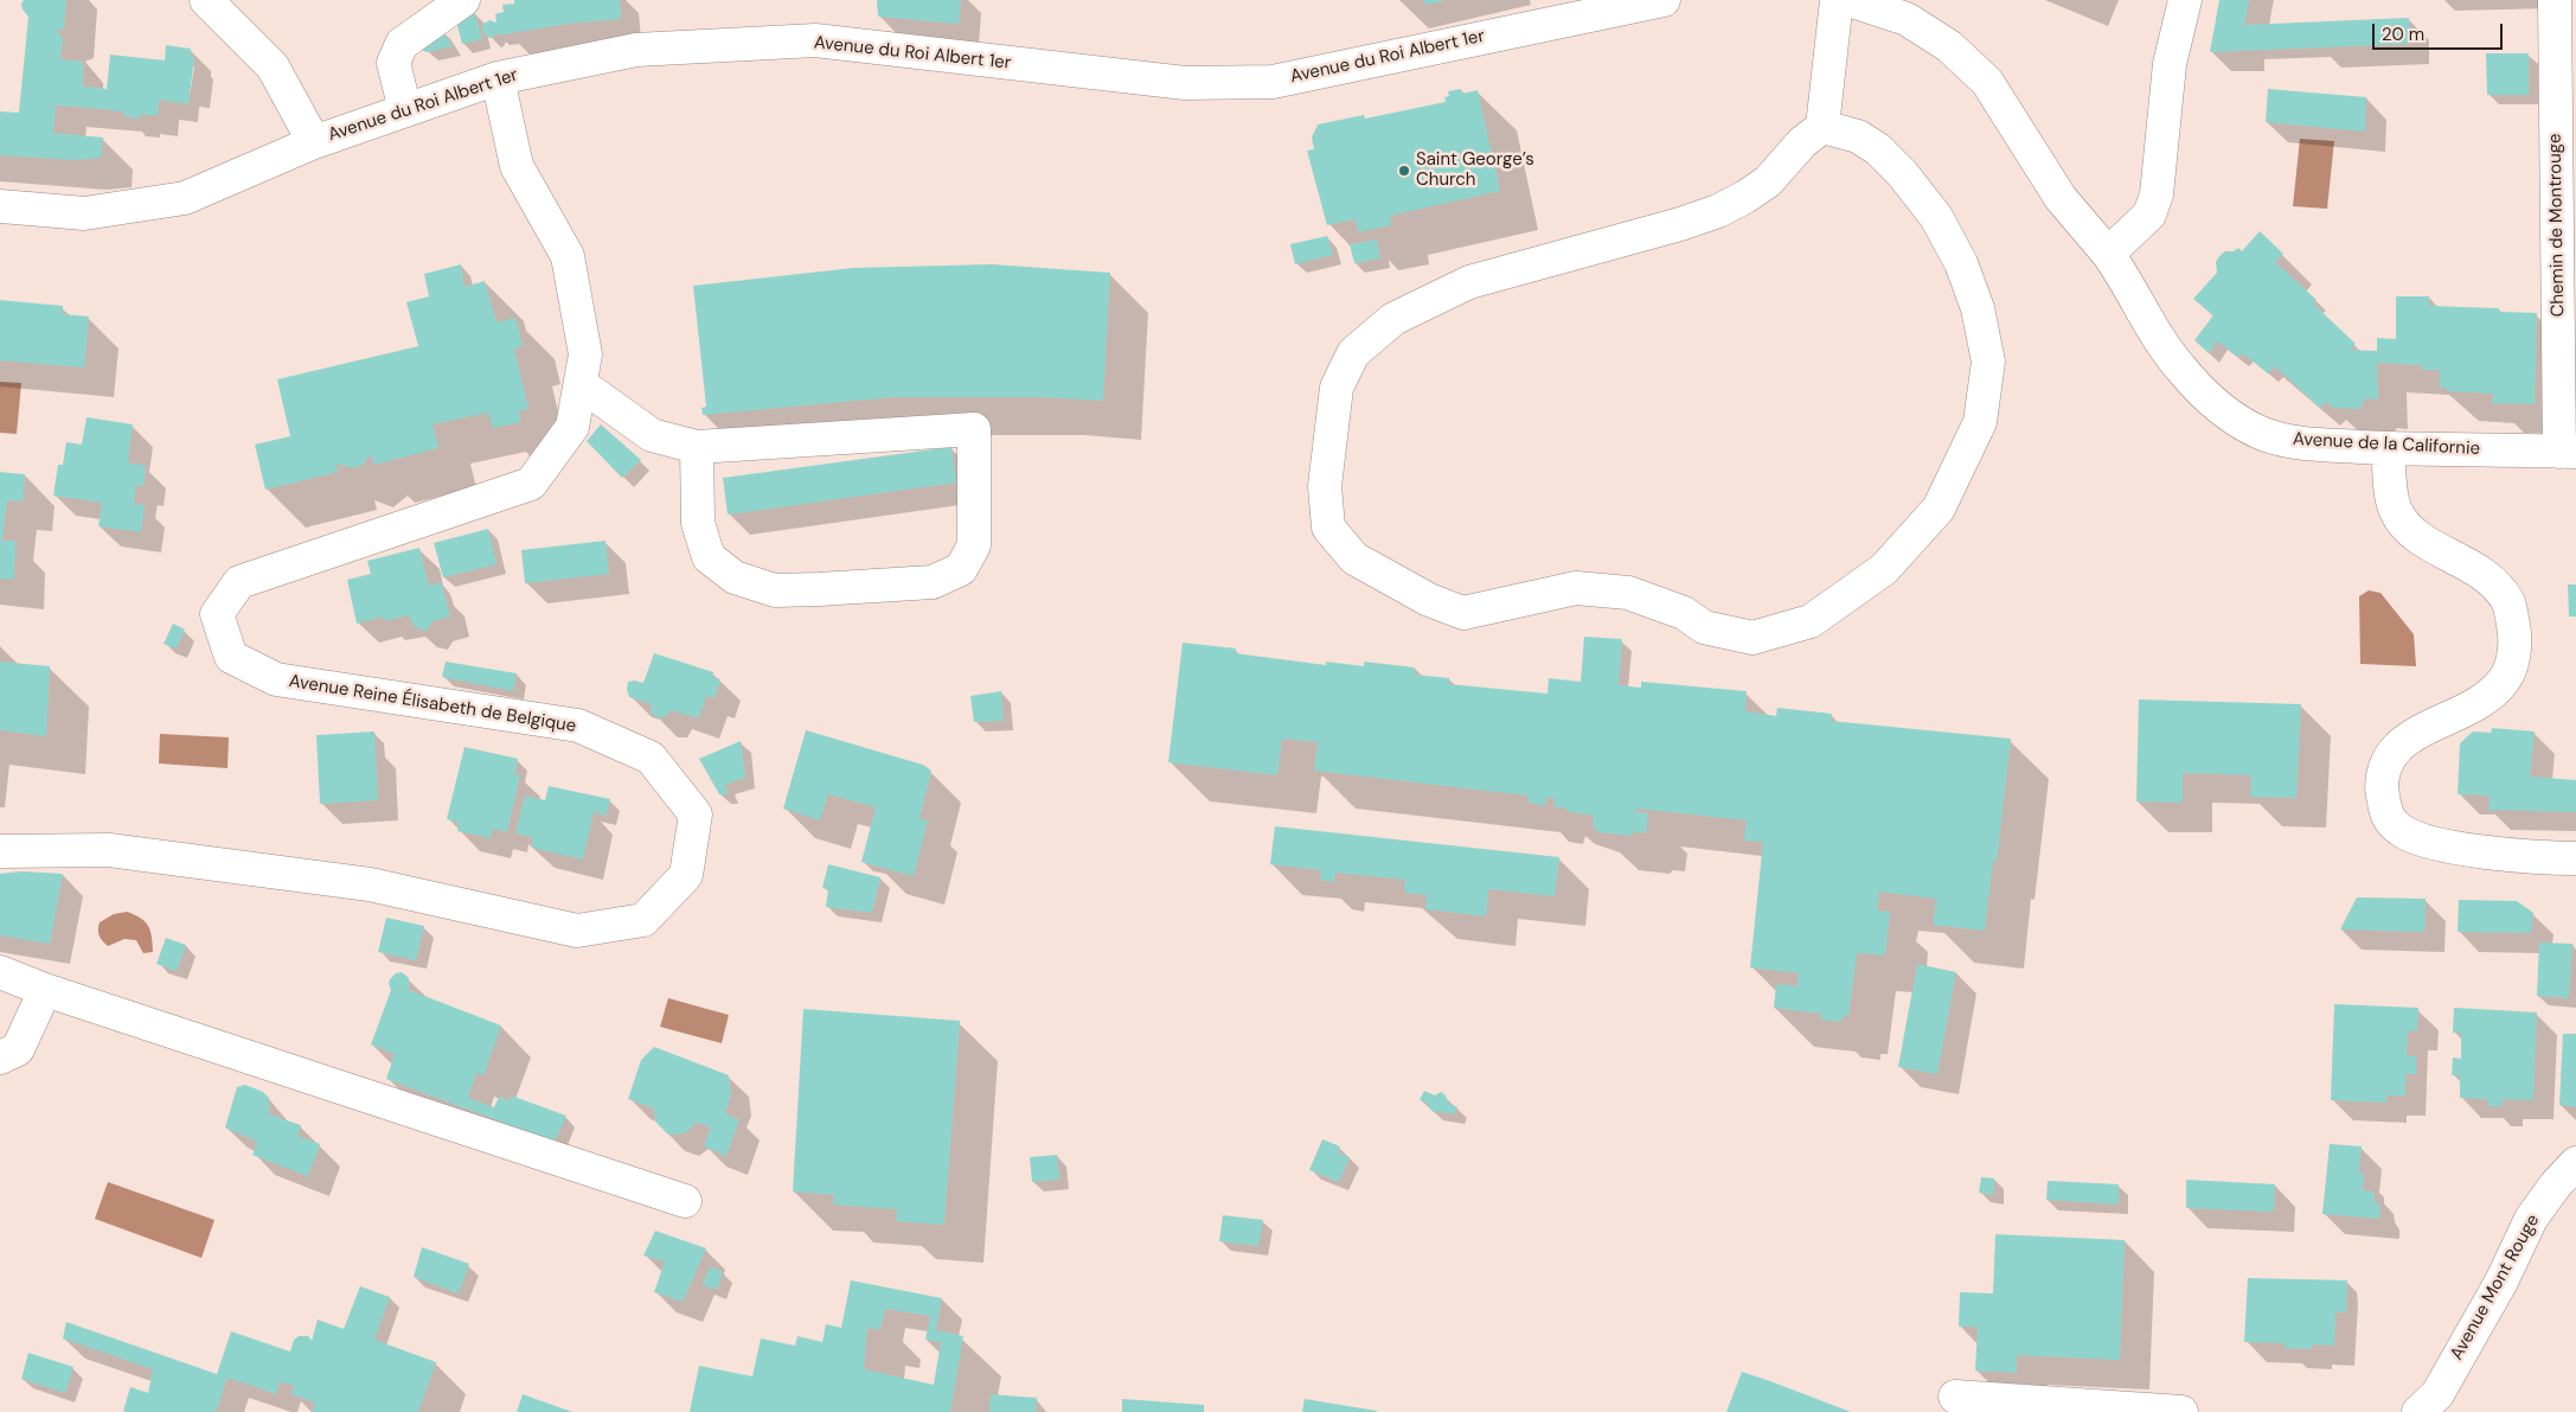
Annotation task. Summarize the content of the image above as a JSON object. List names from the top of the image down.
{
  "streets": {
    "street": [
      "Avenue du Roi Albert 1er",
      "Chemin de Montrouge",
      "Avenue de la Californie",
      "Avenue Reine Élisabeth de Belgique",
      "Avenue Mont Rouge"
    ]
  },
  "crossings": [
    ["Avenue du Roi Albert 1er", "Avenue Reine Élisabeth de Belgique"],
    ["Chemin de Montrouge", "Avenue de la Californie"]
  ],
  "places": ["Saint George’s Church"],
  "scale_bar": "20 m"
}
